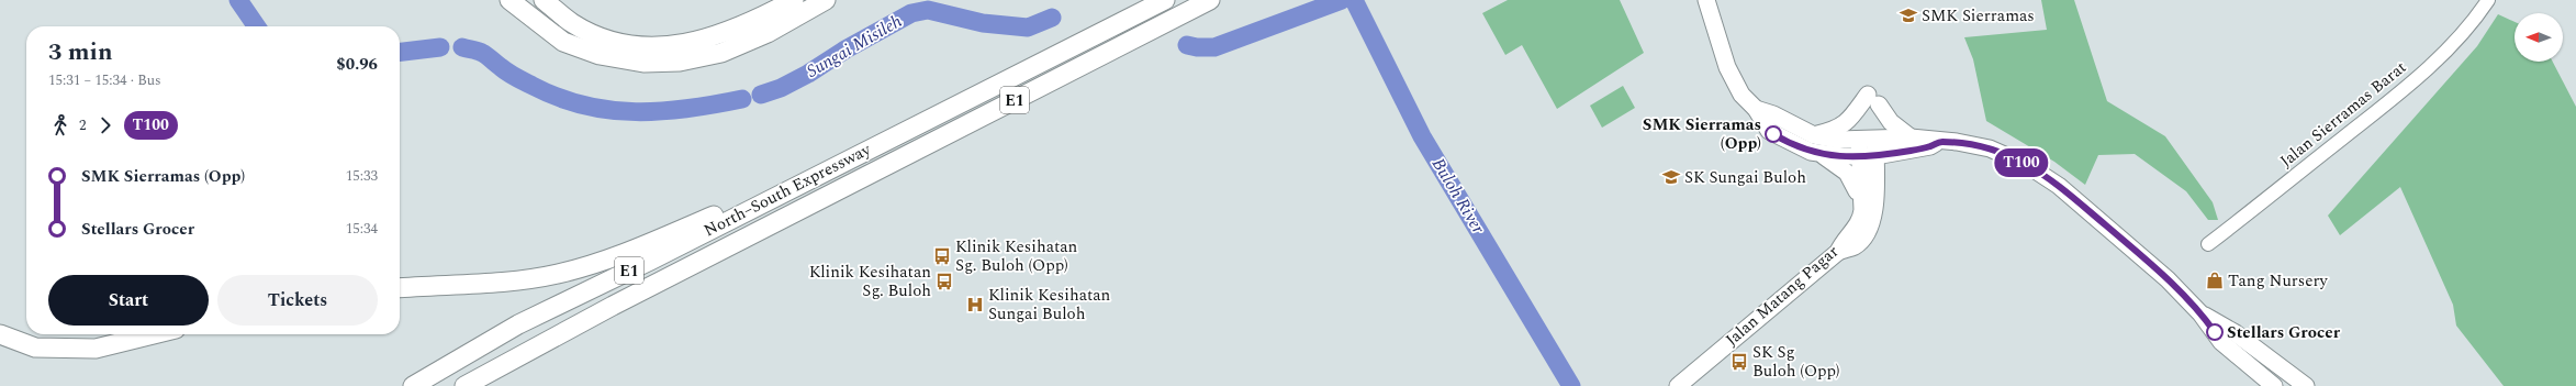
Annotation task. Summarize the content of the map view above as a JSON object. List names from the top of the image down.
{
  "streets": {
    "highway": ["E1", "North–South Expressway"],
    "main road": ["Jalan Matang Pagar"],
    "street": ["Jalan Sierramas Barat"]
  },
  "water": ["Sungai Misileh", "Buloh River"],
  "places": {
    "school or university": ["SMK Sierramas", "SK Sungai Buloh"],
    "other": ["SMK Sierramas (Opp)", "Stellars Grocer"],
    "bus stop": ["Klinik Kesihatan Sg. Buloh (Opp)", "Klinik Kesihatan Sg. Buloh", "SK Sg Buloh (Opp)"],
    "shop": ["Tang Nursery"],
    "hospital": ["Klinik Kesihatan Sungai Buloh"]
  },
  "lines": ["bus line T100"],
  "north": "left",
  "page": {
    "on_map": "T100",
    "heading": ["3 min", "15:31 – 15:34 · Bus", "$0.96"],
    "legs": ["2", "T100"],
    "list": [
      {
        "name": "SMK Sierramas (Opp)",
        "value": "15:33"
      },
      {
        "name": "Stellars Grocer",
        "value": "15:34"
      }
    ],
    "buttons": ["Start", "Tickets"]
  }
}
